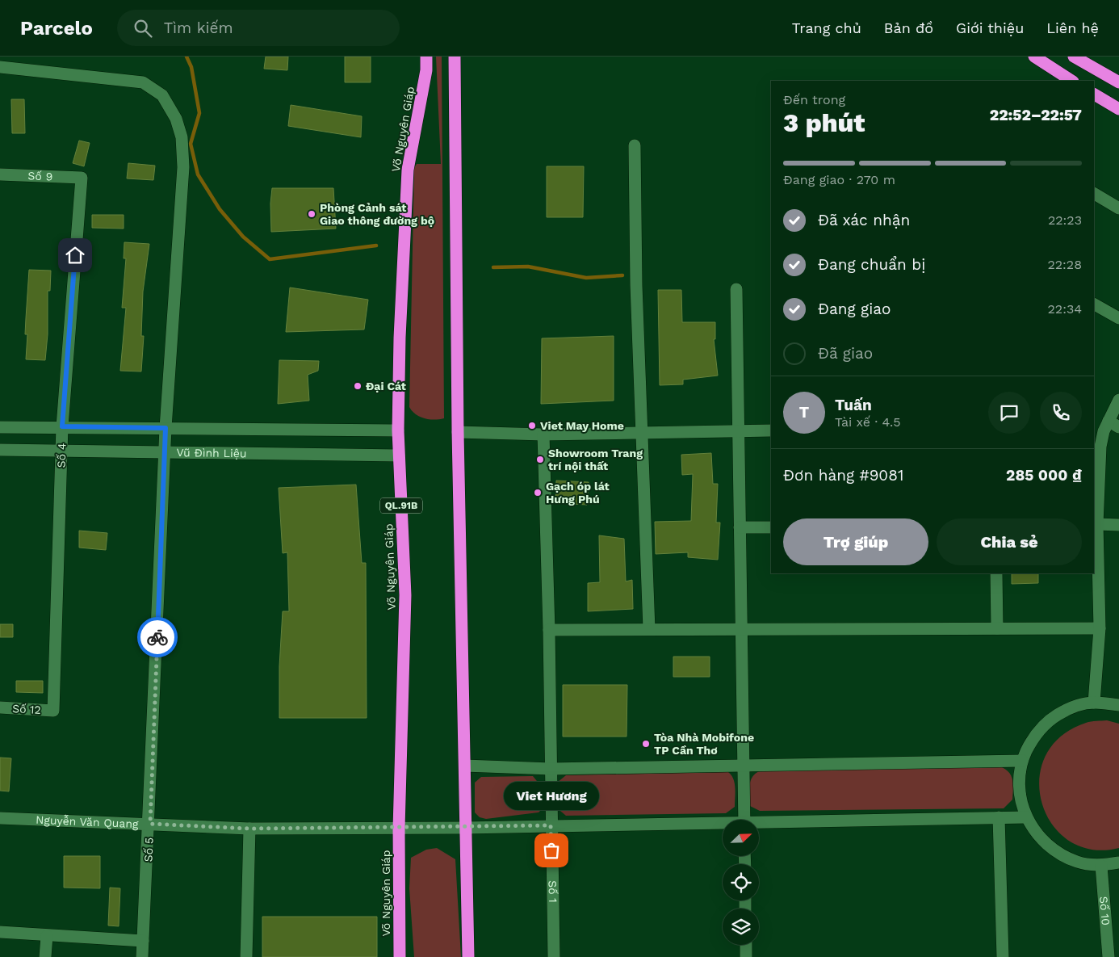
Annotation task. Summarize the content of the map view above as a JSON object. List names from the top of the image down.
{
  "streets": {
    "highway": ["Võ Nguyên Giáp", "QL.91B"],
    "street": [
      "Số 9",
      "Vũ Đình Liệu",
      "Số 4",
      "Số 12",
      "Nguyễn Văn Quang",
      "Số 5",
      "Số 1",
      "Số 10"
    ]
  },
  "crossings": [
    ["Võ Nguyên Giáp", "Vũ Đình Liệu"],
    ["Võ Nguyên Giáp", "Nguyễn Văn Quang"],
    ["Số 9", "Số 4"],
    ["Vũ Đình Liệu", "Số 4"],
    ["Vũ Đình Liệu", "Số 5"],
    ["Số 4", "Số 12"],
    ["Nguyễn Văn Quang", "Số 5"],
    ["Nguyễn Văn Quang", "Số 1"]
  ],
  "places": [
    "Phòng Cảnh sát Giao thông đường bộ",
    "Đại Cát",
    "Viet May Home",
    "Showroom Trang trí nội thất",
    "Gạch óp lát Hưng Phú",
    "Tòa Nhà Mobifone TP Cần Thơ",
    "Viet Hương"
  ],
  "north": "top right",
  "page": {
    "header": "Parcelo",
    "search": "Tìm kiếm",
    "nav": [
      "Trang chủ",
      "Bản đồ",
      "Giới thiệu",
      "Liên hệ"
    ],
    "heading": ["3 phút", "Đến trong", "22:52–22:57"],
    "panel": [
      "Tuấn",
      "Tài xế · 4.5",
      "Đơn hàng #9081",
      "285 000 ₫"
    ],
    "bar": "Đang giao · 270 m",
    "list": [
      ["Đã xác nhận", "22:23"],
      ["Đang chuẩn bị", "22:28"],
      ["Đang giao", "22:34"],
      "Đã giao"
    ],
    "round": "T",
    "buttons": ["Trợ giúp", "Chia sẻ"],
    "bubble": "Viet Hương"
  }
}
